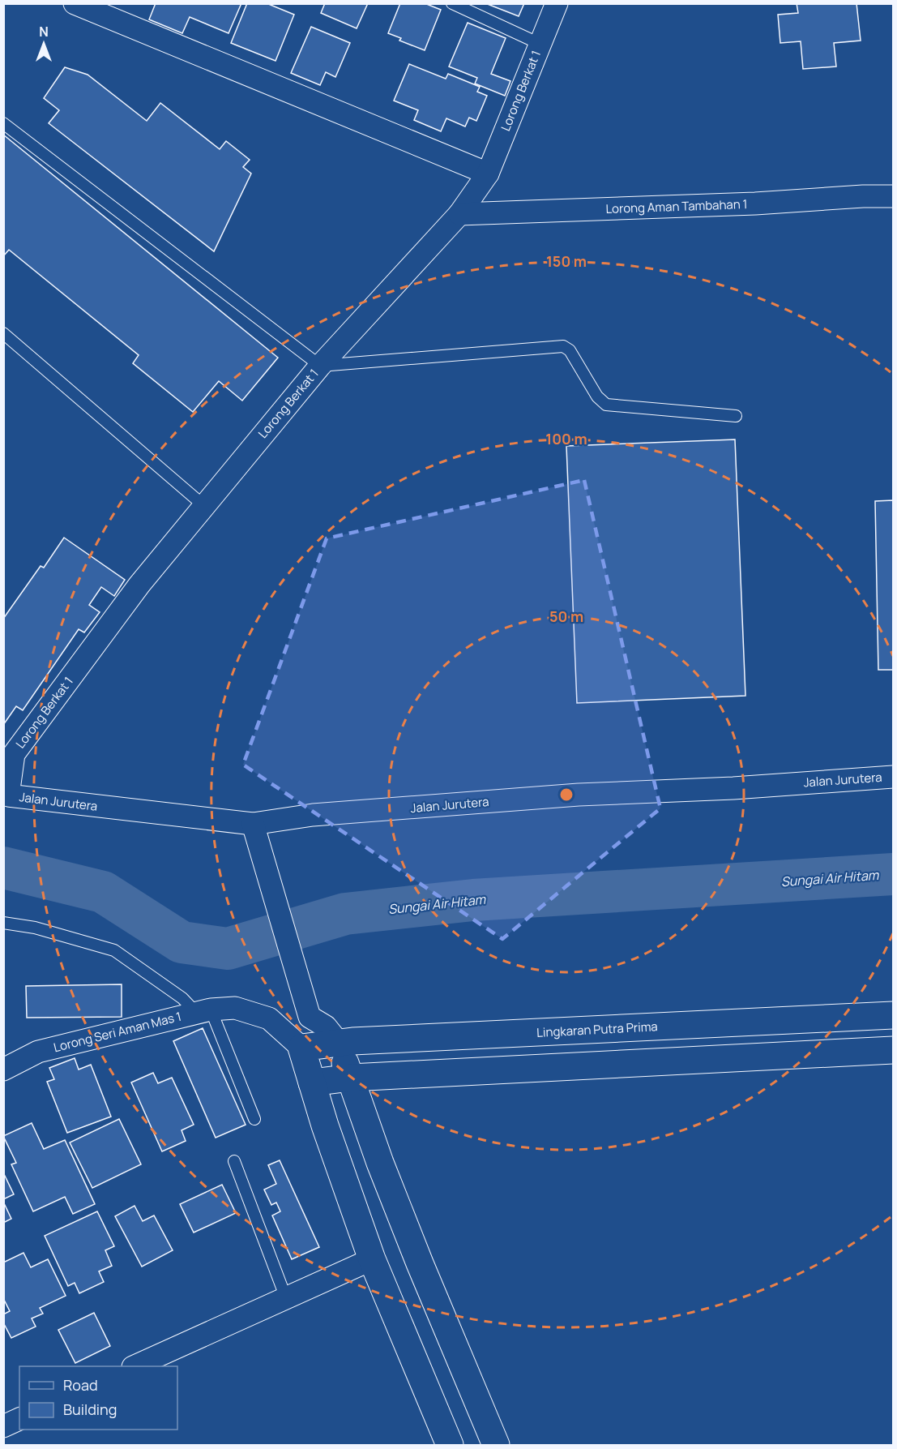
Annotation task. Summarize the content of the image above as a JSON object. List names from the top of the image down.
{
  "streets": {
    "main road": ["Lingkaran Putra Prima"],
    "street": [
      "Lorong Berkat 1",
      "Lorong Aman Tambahan 1",
      "Jalan Jurutera",
      "Lorong Seri Aman Mas 1"
    ]
  },
  "crossings": [
    ["Lorong Berkat 1", "Lorong Aman Tambahan 1"],
    ["Lorong Berkat 1", "Jalan Jurutera"],
    ["Lingkaran Putra Prima", "Lorong Seri Aman Mas 1"]
  ],
  "water": ["Sungai Air Hitam"],
  "legend": ["Road", "Building"],
  "north": "top",
  "rings": ["150 m", "100 m", "50 m"]
}
